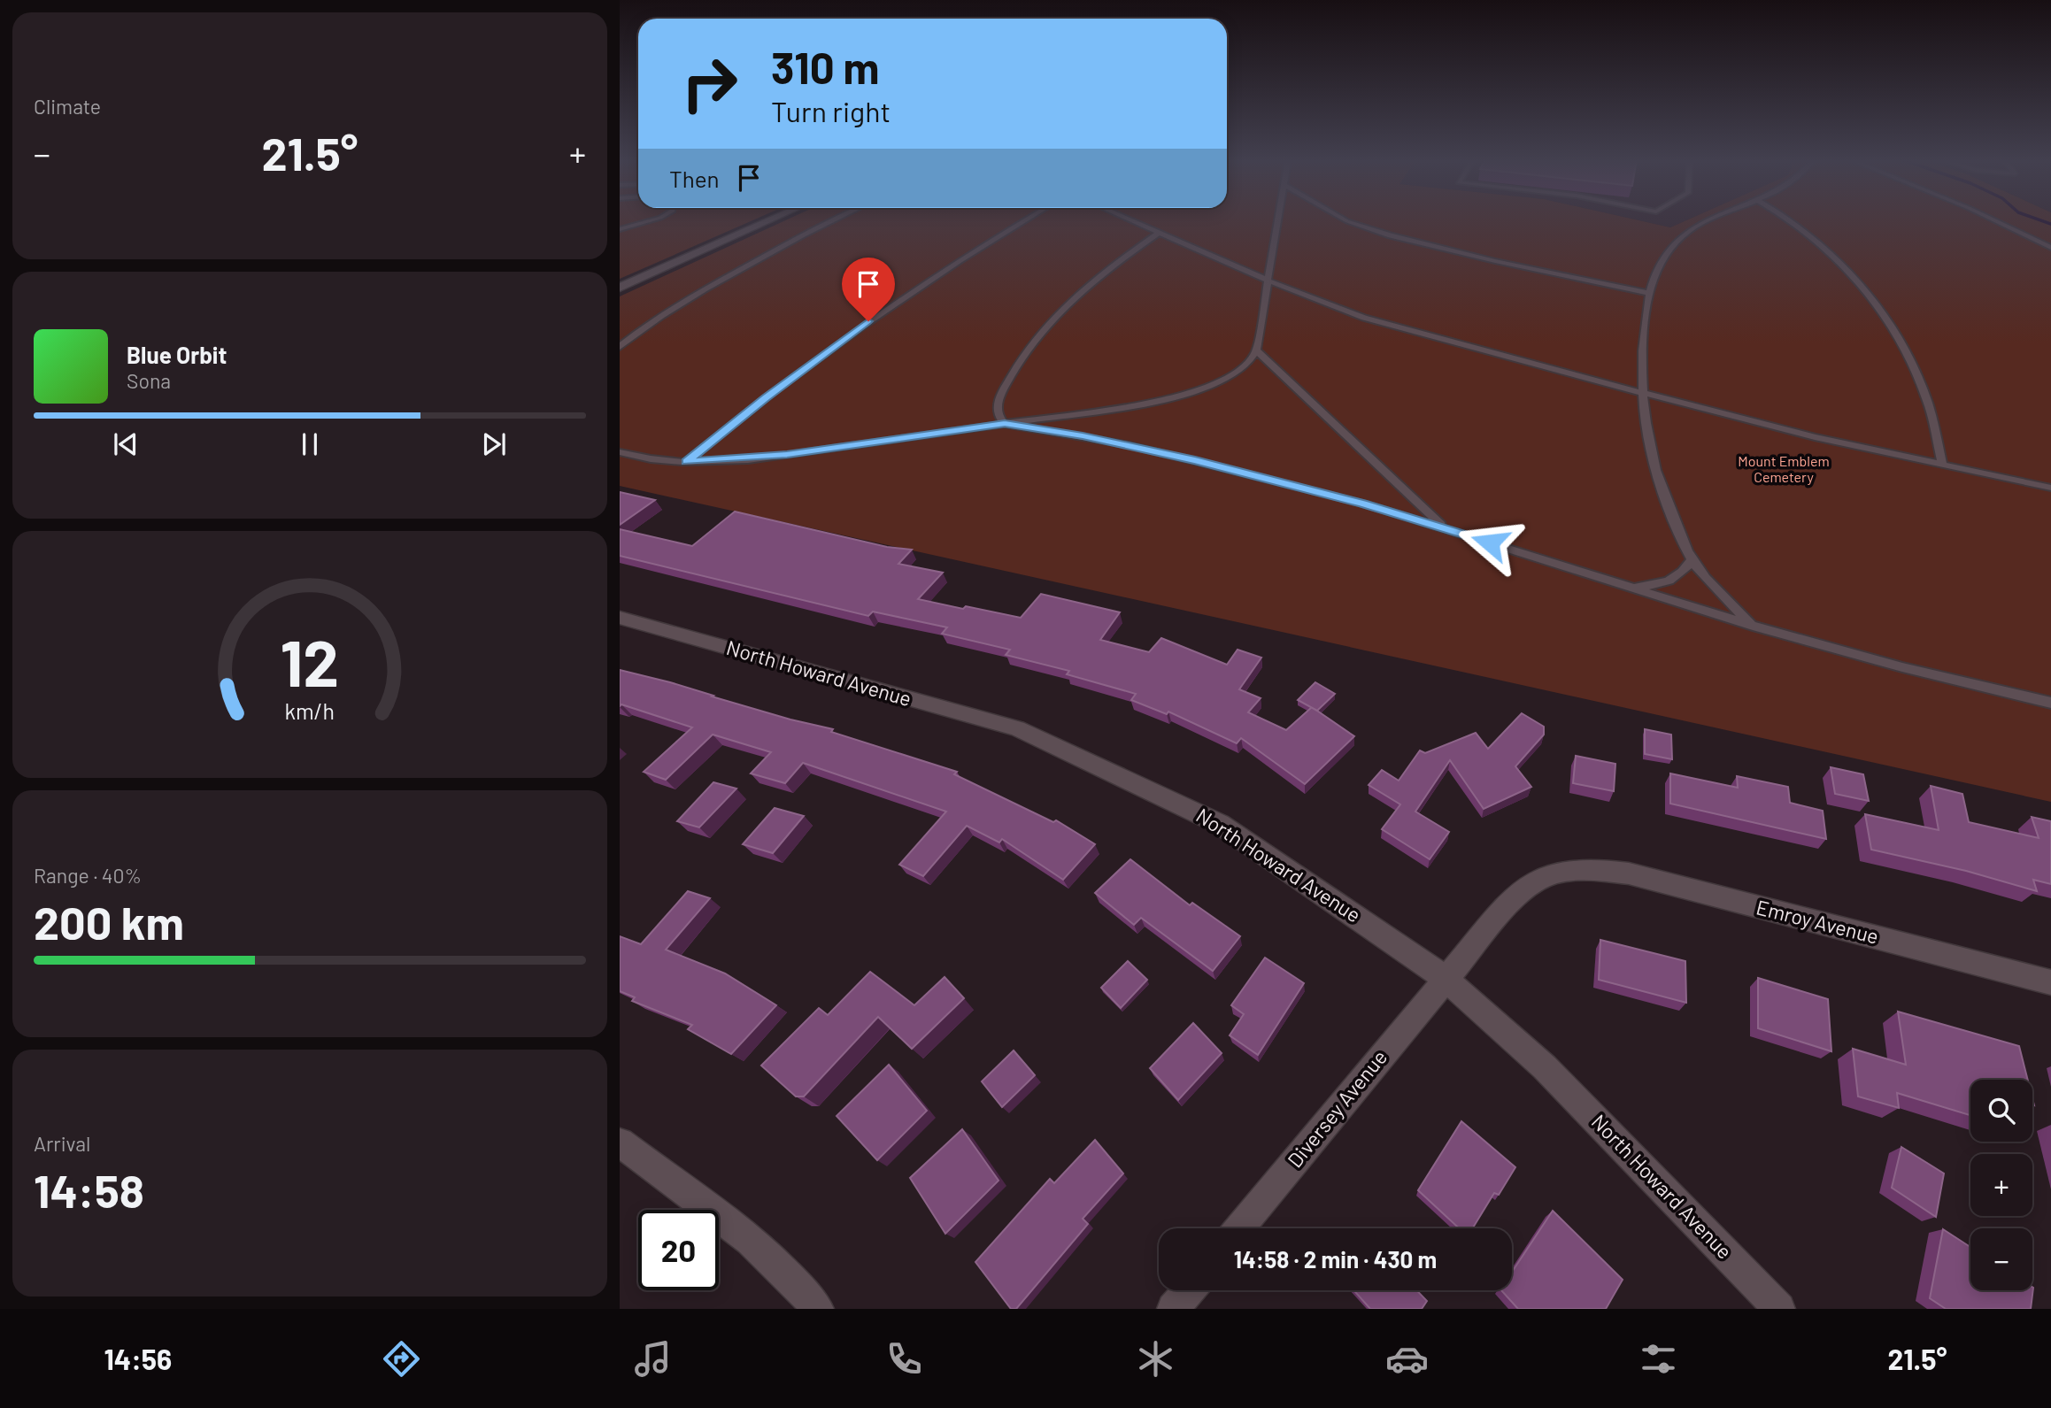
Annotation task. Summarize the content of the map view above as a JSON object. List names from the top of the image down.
{
  "streets": {
    "street": ["North Howard Avenue", "Emroy Avenue", "Diversey Avenue"]
  },
  "crossings": [
    ["North Howard Avenue", "Emroy Avenue"],
    ["North Howard Avenue", "Diversey Avenue"],
    ["Emroy Avenue", "Diversey Avenue"]
  ],
  "parks": ["Mount Emblem Cemetery"],
  "page": {
    "tile": [
      "Climate",
      ["Range · 40%", "200 km"],
      ["Arrival", "14:58"]
    ],
    "turn": ["310 m", "Turn right"],
    "heat": ["−", "21.5°", "+"],
    "then": "Then",
    "song": ["Blue Orbit", "Sona"],
    "map_buttons": ["+", "−"],
    "limit": "20",
    "trip": "14:58 · 2 min · 430 m",
    "tabs": ["14:56", "21.5°"],
    "gauge": ["12", "km/h"]
  }
}
